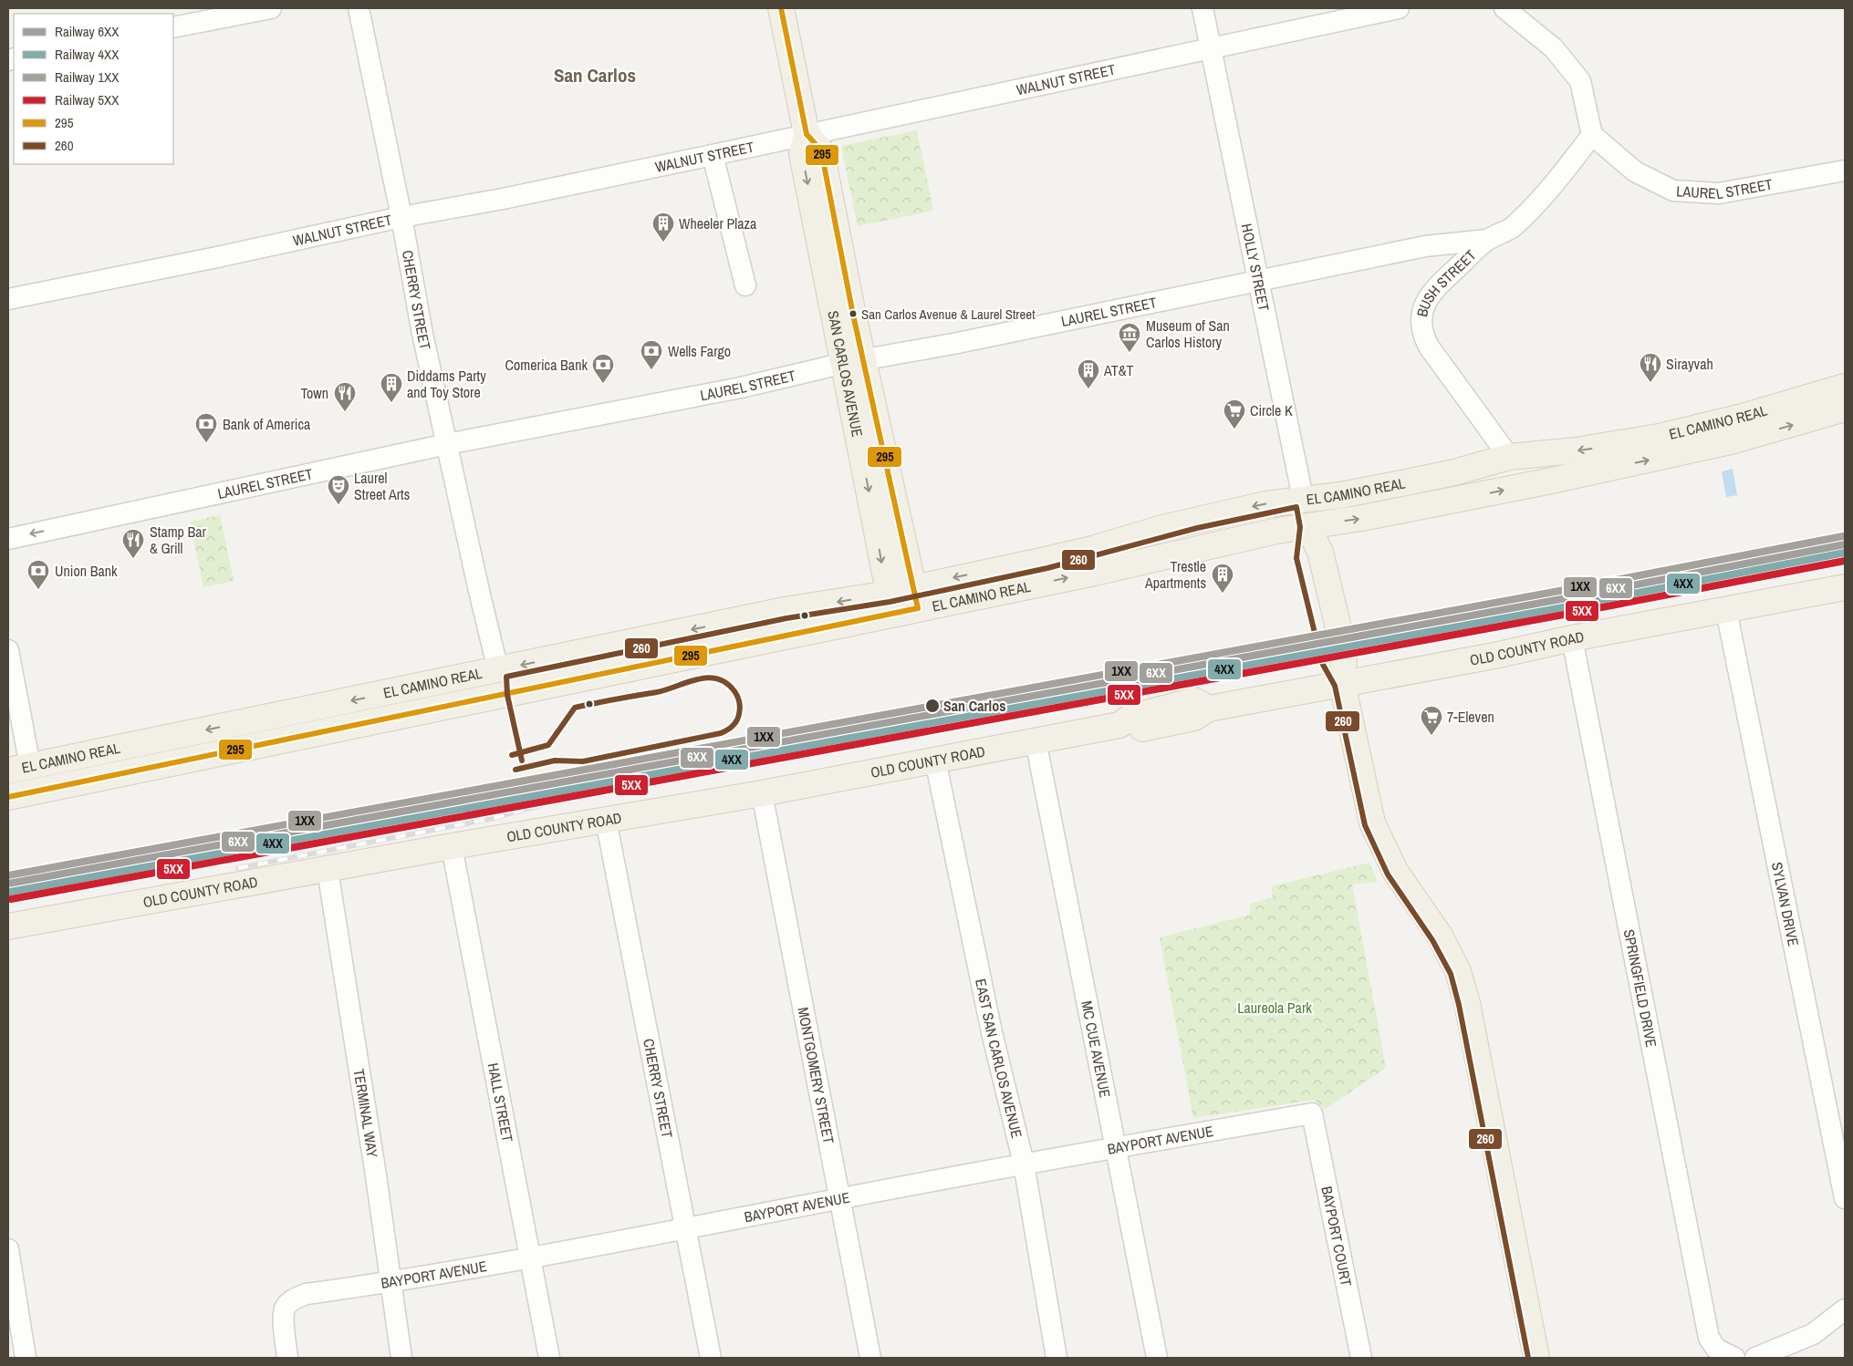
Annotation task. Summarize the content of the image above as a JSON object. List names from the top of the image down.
{
  "streets": {
    "main road": [
      "HOLLY STREET",
      "SAN CARLOS AVENUE",
      "EL CAMINO REAL",
      "OLD COUNTY ROAD"
    ],
    "street": [
      "WALNUT STREET",
      "LAUREL STREET",
      "BUSH STREET",
      "CHERRY STREET",
      "SYLVAN DRIVE",
      "SPRINGFIELD DRIVE",
      "MC CUE AVENUE",
      "EAST SAN CARLOS AVENUE",
      "MONTGOMERY STREET",
      "HALL STREET",
      "TERMINAL WAY",
      "BAYPORT AVENUE",
      "BAYPORT COURT"
    ]
  },
  "crossings": [
    ["WALNUT STREET", "HOLLY STREET"],
    ["WALNUT STREET", "CHERRY STREET"],
    ["WALNUT STREET", "SAN CARLOS AVENUE"],
    ["LAUREL STREET", "HOLLY STREET"],
    ["LAUREL STREET", "BUSH STREET"],
    ["LAUREL STREET", "CHERRY STREET"],
    ["LAUREL STREET", "SAN CARLOS AVENUE"],
    ["HOLLY STREET", "EL CAMINO REAL"],
    ["HOLLY STREET", "OLD COUNTY ROAD"],
    ["BUSH STREET", "EL CAMINO REAL"],
    ["CHERRY STREET", "EL CAMINO REAL"],
    ["CHERRY STREET", "OLD COUNTY ROAD"],
    ["CHERRY STREET", "BAYPORT AVENUE"],
    ["SAN CARLOS AVENUE", "EL CAMINO REAL"],
    ["OLD COUNTY ROAD", "SYLVAN DRIVE"],
    ["OLD COUNTY ROAD", "SPRINGFIELD DRIVE"],
    ["OLD COUNTY ROAD", "MC CUE AVENUE"],
    ["OLD COUNTY ROAD", "EAST SAN CARLOS AVENUE"],
    ["OLD COUNTY ROAD", "MONTGOMERY STREET"],
    ["OLD COUNTY ROAD", "HALL STREET"],
    ["OLD COUNTY ROAD", "TERMINAL WAY"],
    ["MC CUE AVENUE", "BAYPORT AVENUE"],
    ["EAST SAN CARLOS AVENUE", "BAYPORT AVENUE"],
    ["MONTGOMERY STREET", "BAYPORT AVENUE"],
    ["HALL STREET", "BAYPORT AVENUE"],
    ["TERMINAL WAY", "BAYPORT AVENUE"],
    ["BAYPORT AVENUE", "BAYPORT COURT"]
  ],
  "districts": ["San Carlos"],
  "parks": ["Laureola Park"],
  "places": {
    "building": [
      "Wheeler Plaza",
      "AT&T",
      "Diddams Party and Toy Store",
      "Trestle Apartments"
    ],
    "other": ["San Carlos Avenue & Laurel Street", "San Carlos"],
    "museum": ["Museum of San Carlos History"],
    "bank": [
      "Wells Fargo",
      "Comerica Bank",
      "Bank of America",
      "Union Bank"
    ],
    "restaurant": ["Sirayvah", "Town", "Stamp Bar & Grill"],
    "supermarket": ["Circle K", "7-Eleven"],
    "theatre": ["Laurel Street Arts"]
  },
  "lines": [
    "transit line 295",
    "transit line 260",
    "rail line 1XX",
    "rail line 6XX",
    "rail line 4XX",
    "rail line 5XX"
  ],
  "legend": [
    "Railway 6XX",
    "Railway 4XX",
    "Railway 1XX",
    "Railway 5XX",
    "295",
    "260"
  ]
}
